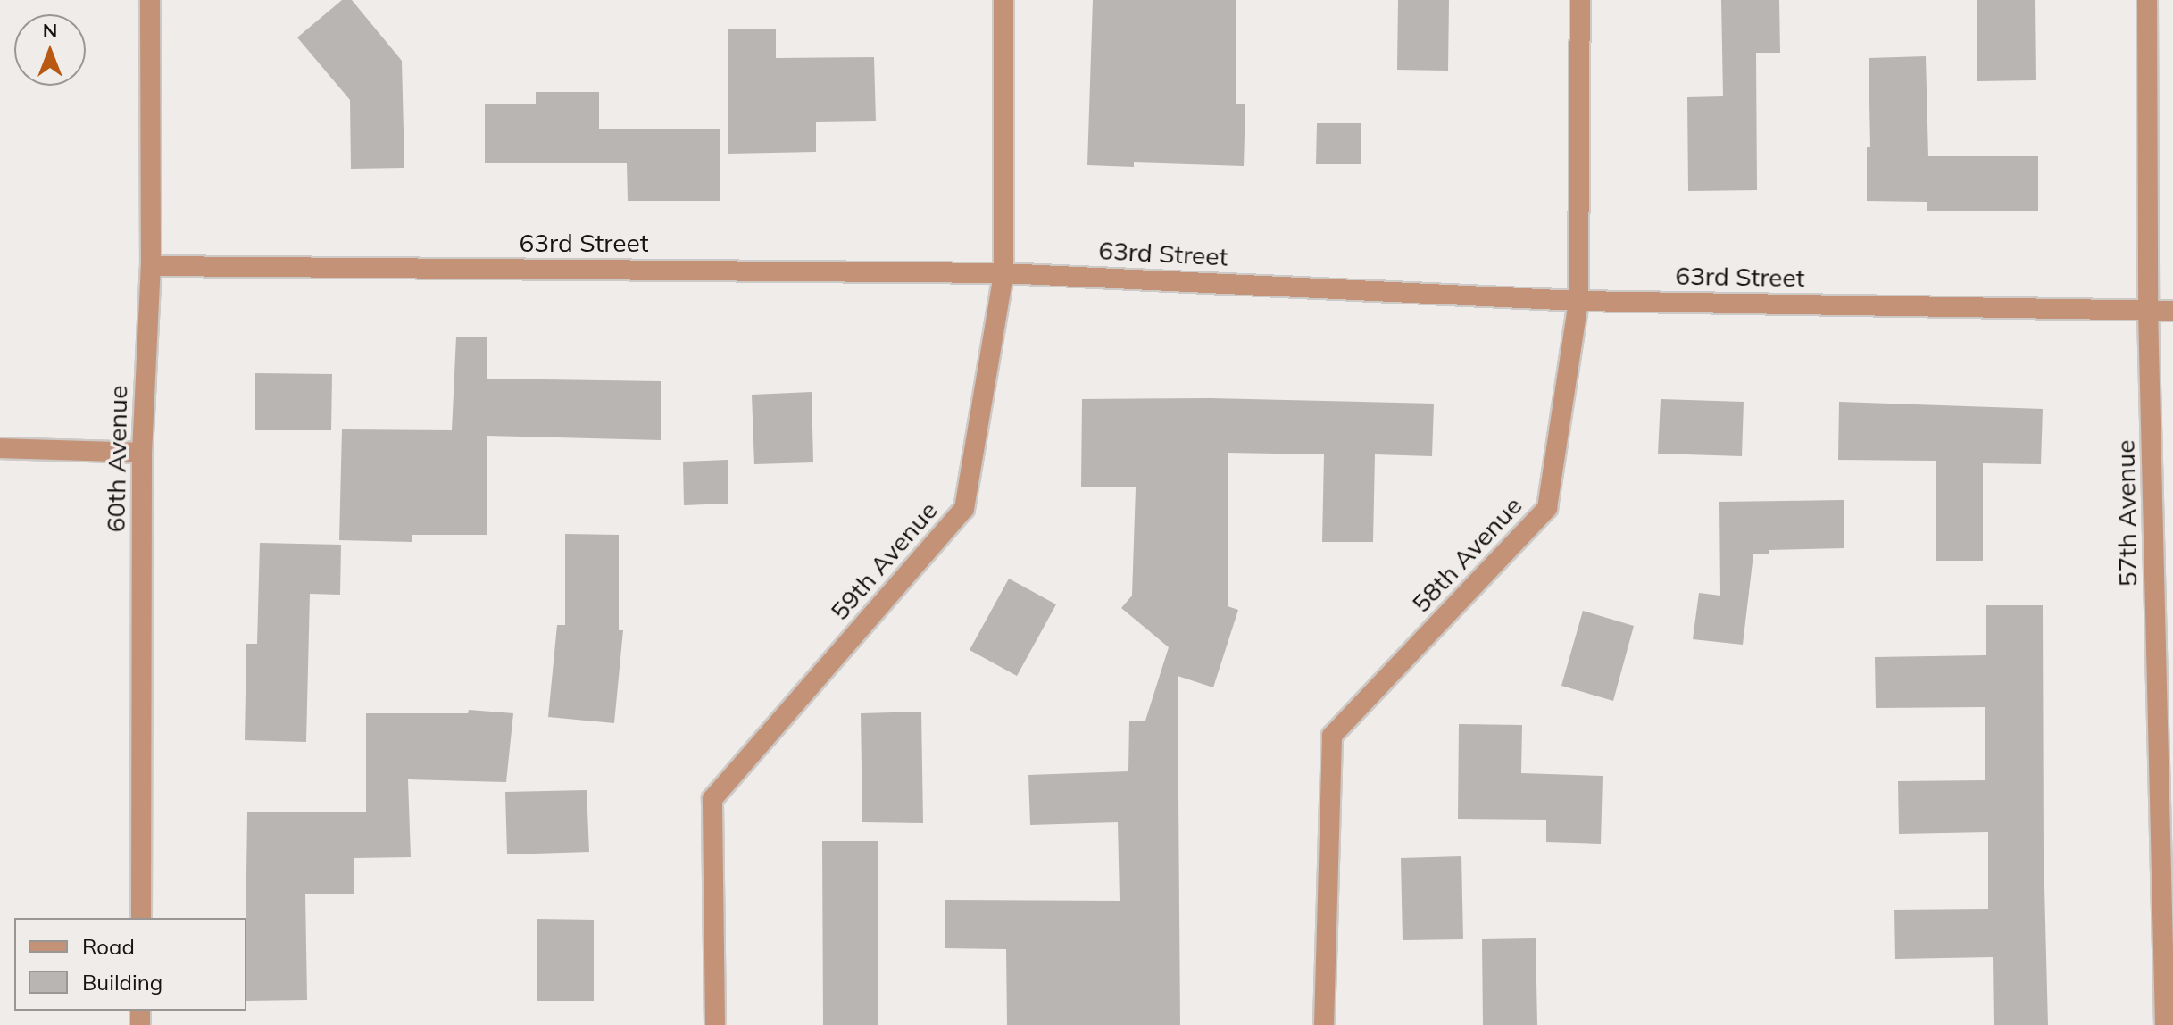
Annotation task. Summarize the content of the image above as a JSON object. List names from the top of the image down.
{
  "streets": {
    "street": [
      "63rd Street",
      "60th Avenue",
      "57th Avenue",
      "58th Avenue",
      "59th Avenue"
    ]
  },
  "crossings": [
    ["63rd Street", "60th Avenue"],
    ["63rd Street", "57th Avenue"],
    ["63rd Street", "58th Avenue"],
    ["63rd Street", "59th Avenue"]
  ],
  "legend": ["Road", "Building"],
  "north": "top"
}
